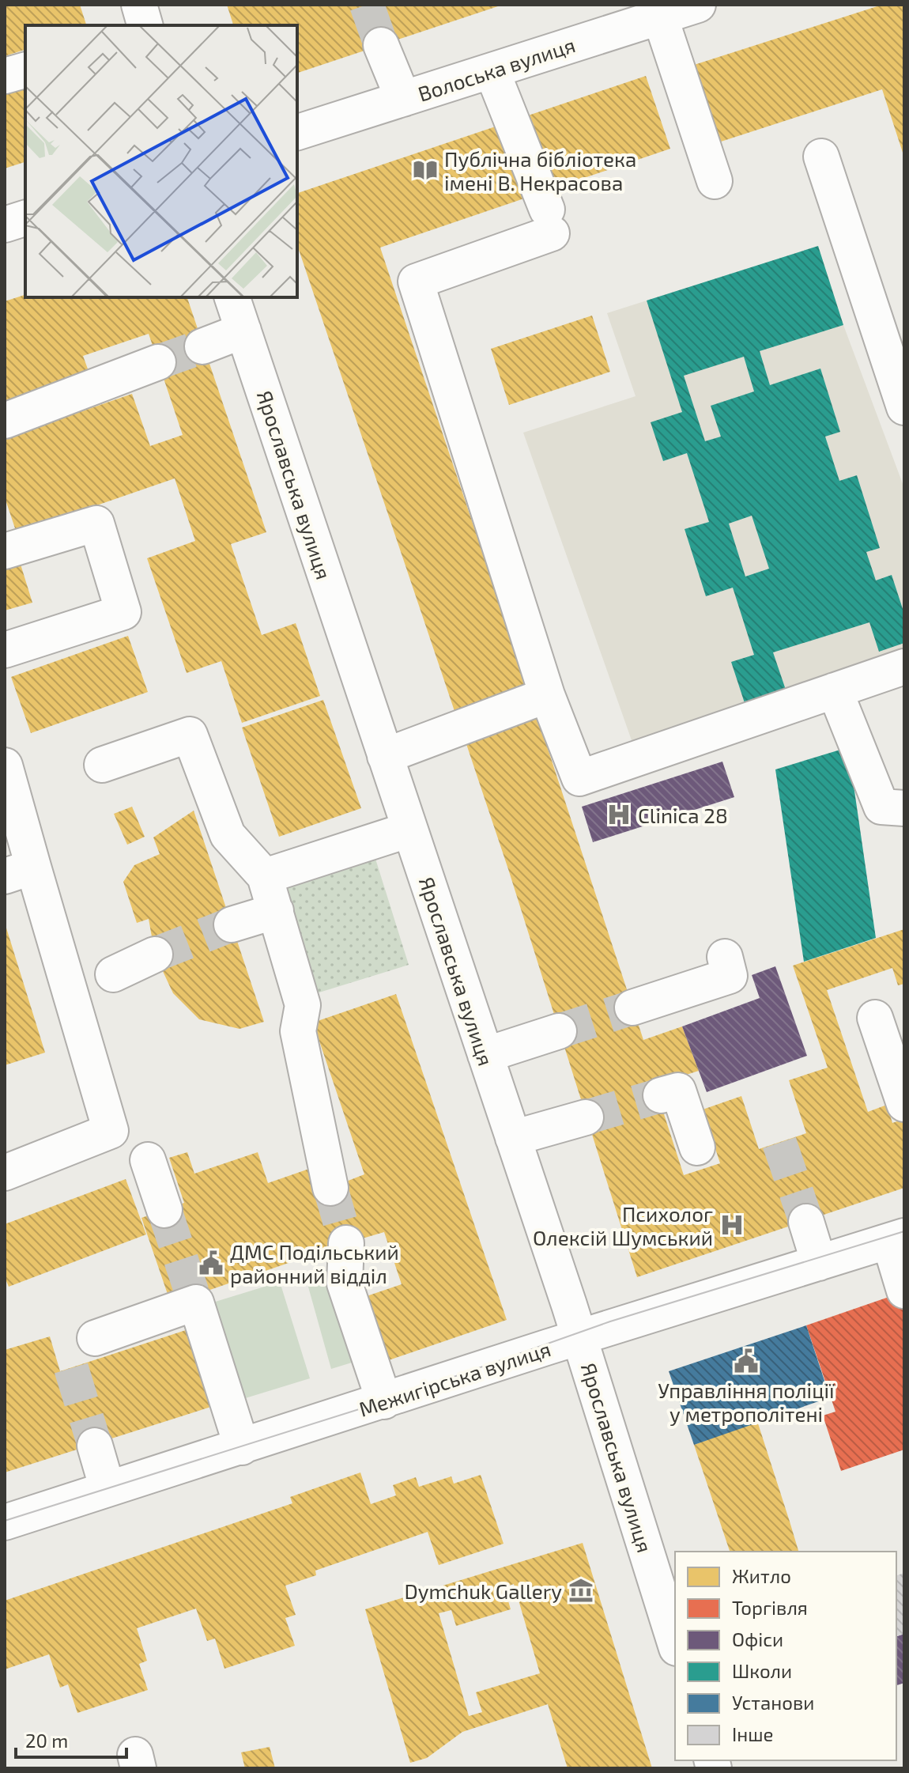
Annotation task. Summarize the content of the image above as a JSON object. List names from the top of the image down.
{
  "streets": {
    "street": ["Волоська вулиця", "Ярославська вулиця", "Межигірська вулиця"]
  },
  "crossings": [
    ["Ярославська вулиця", "Межигірська вулиця"]
  ],
  "places": {
    "library": ["Публічна бібліотека імені В. Некрасова"],
    "hospital": ["Clinica 28", "Психолог Олексій Шумський"],
    "public building": ["ДМС Подільський районний відділ", "Управління поліції у метрополітені"],
    "museum": ["Dymchuk Gallery"]
  },
  "legend": [
    "Житло",
    "Торгівля",
    "Офіси",
    "Школи",
    "Установи",
    "Інше"
  ],
  "scale_bar": "20 m"
}
